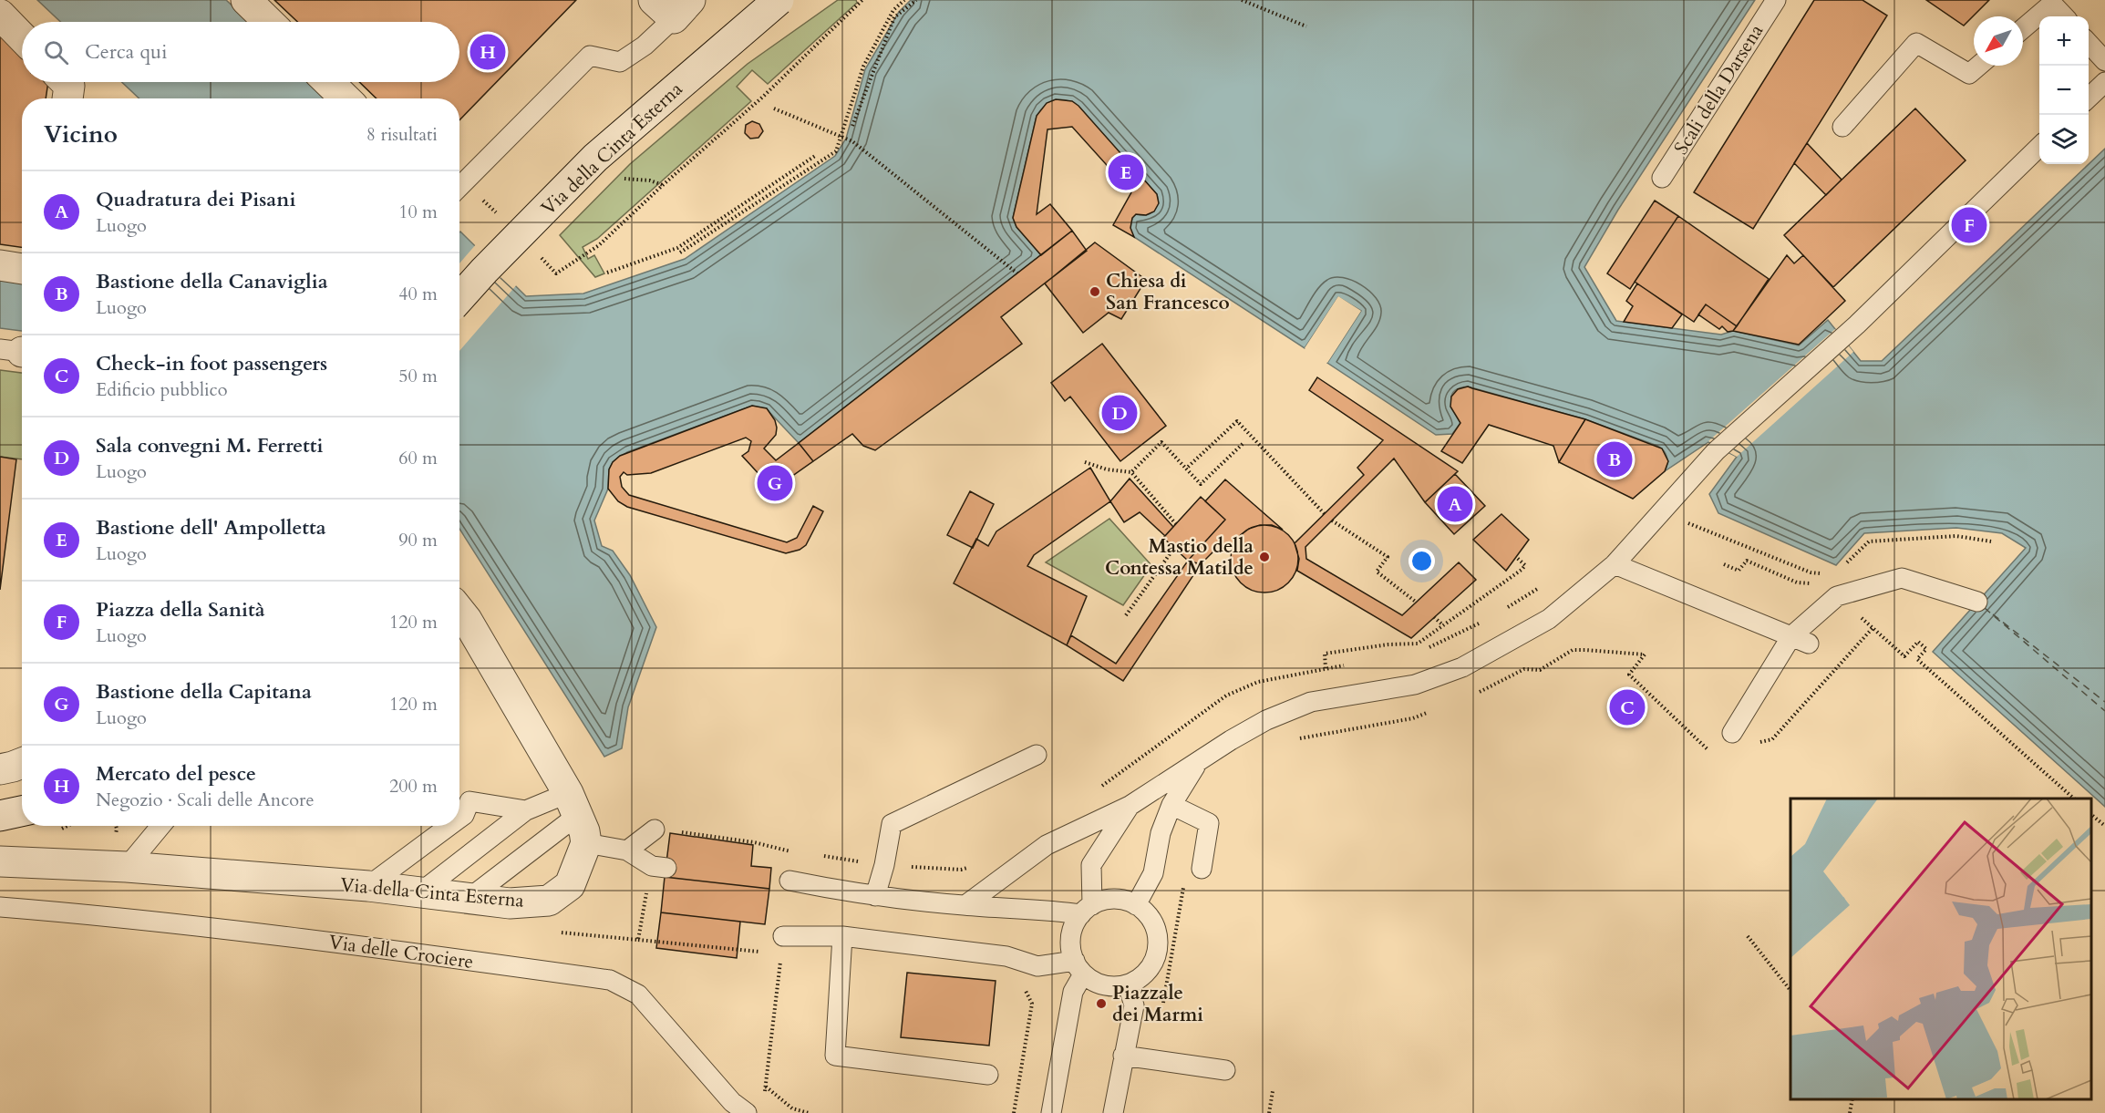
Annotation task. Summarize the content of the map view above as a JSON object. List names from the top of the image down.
{
  "streets": {
    "street": ["Via della Cinta Esterna"],
    "lane": ["Scali della Darsena", "Via delle Crociere"]
  },
  "places": ["Chiesa di San Francesco", "Mastio della Contessa Matilde", "Piazzale dei Marmi"],
  "north": "bottom left",
  "page": {
    "map_buttons": ["+", "−"],
    "search": "Cerca qui",
    "pins": [
      "H",
      "E",
      "F",
      "D",
      "B",
      "G",
      "A",
      "C"
    ],
    "heading": ["Vicino", "8 risultati"],
    "list": [
      {
        "mark": "A",
        "name": "Quadratura dei Pisani",
        "note": "Luogo",
        "value": "10 m"
      },
      {
        "mark": "B",
        "name": "Bastione della Canaviglia",
        "note": "Luogo",
        "value": "40 m"
      },
      {
        "mark": "C",
        "name": "Check-in foot passengers",
        "note": "Edificio pubblico",
        "value": "50 m"
      },
      {
        "mark": "D",
        "name": "Sala convegni M. Ferretti",
        "note": "Luogo",
        "value": "60 m"
      },
      {
        "mark": "E",
        "name": "Bastione dell' Ampolletta",
        "note": "Luogo",
        "value": "90 m"
      },
      {
        "mark": "F",
        "name": "Piazza della Sanità",
        "note": "Luogo",
        "value": "120 m"
      },
      {
        "mark": "G",
        "name": "Bastione della Capitana",
        "note": "Luogo",
        "value": "120 m"
      },
      {
        "mark": "H",
        "name": "Mercato del pesce",
        "note": "Negozio · Scali delle Ancore",
        "value": "200 m"
      }
    ]
  }
}
